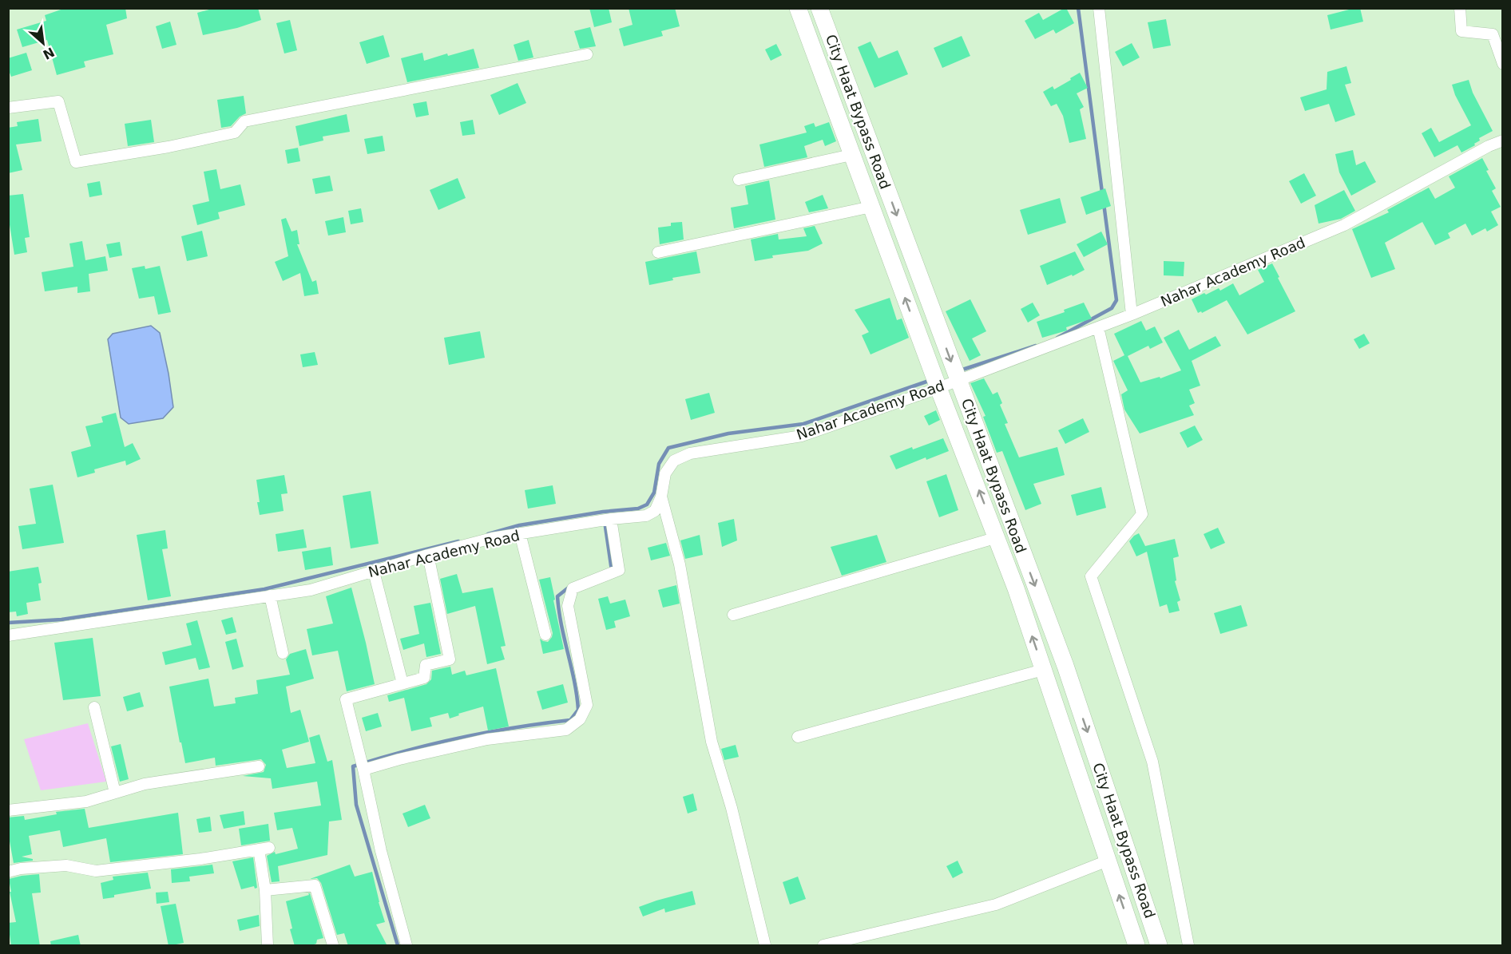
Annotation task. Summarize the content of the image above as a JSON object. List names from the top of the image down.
{
  "streets": {
    "main road": ["City Haat Bypass Road"],
    "street": ["Nahar Academy Road"]
  },
  "crossings": [
    ["City Haat Bypass Road", "Nahar Academy Road"]
  ],
  "north": "bottom right"
}
